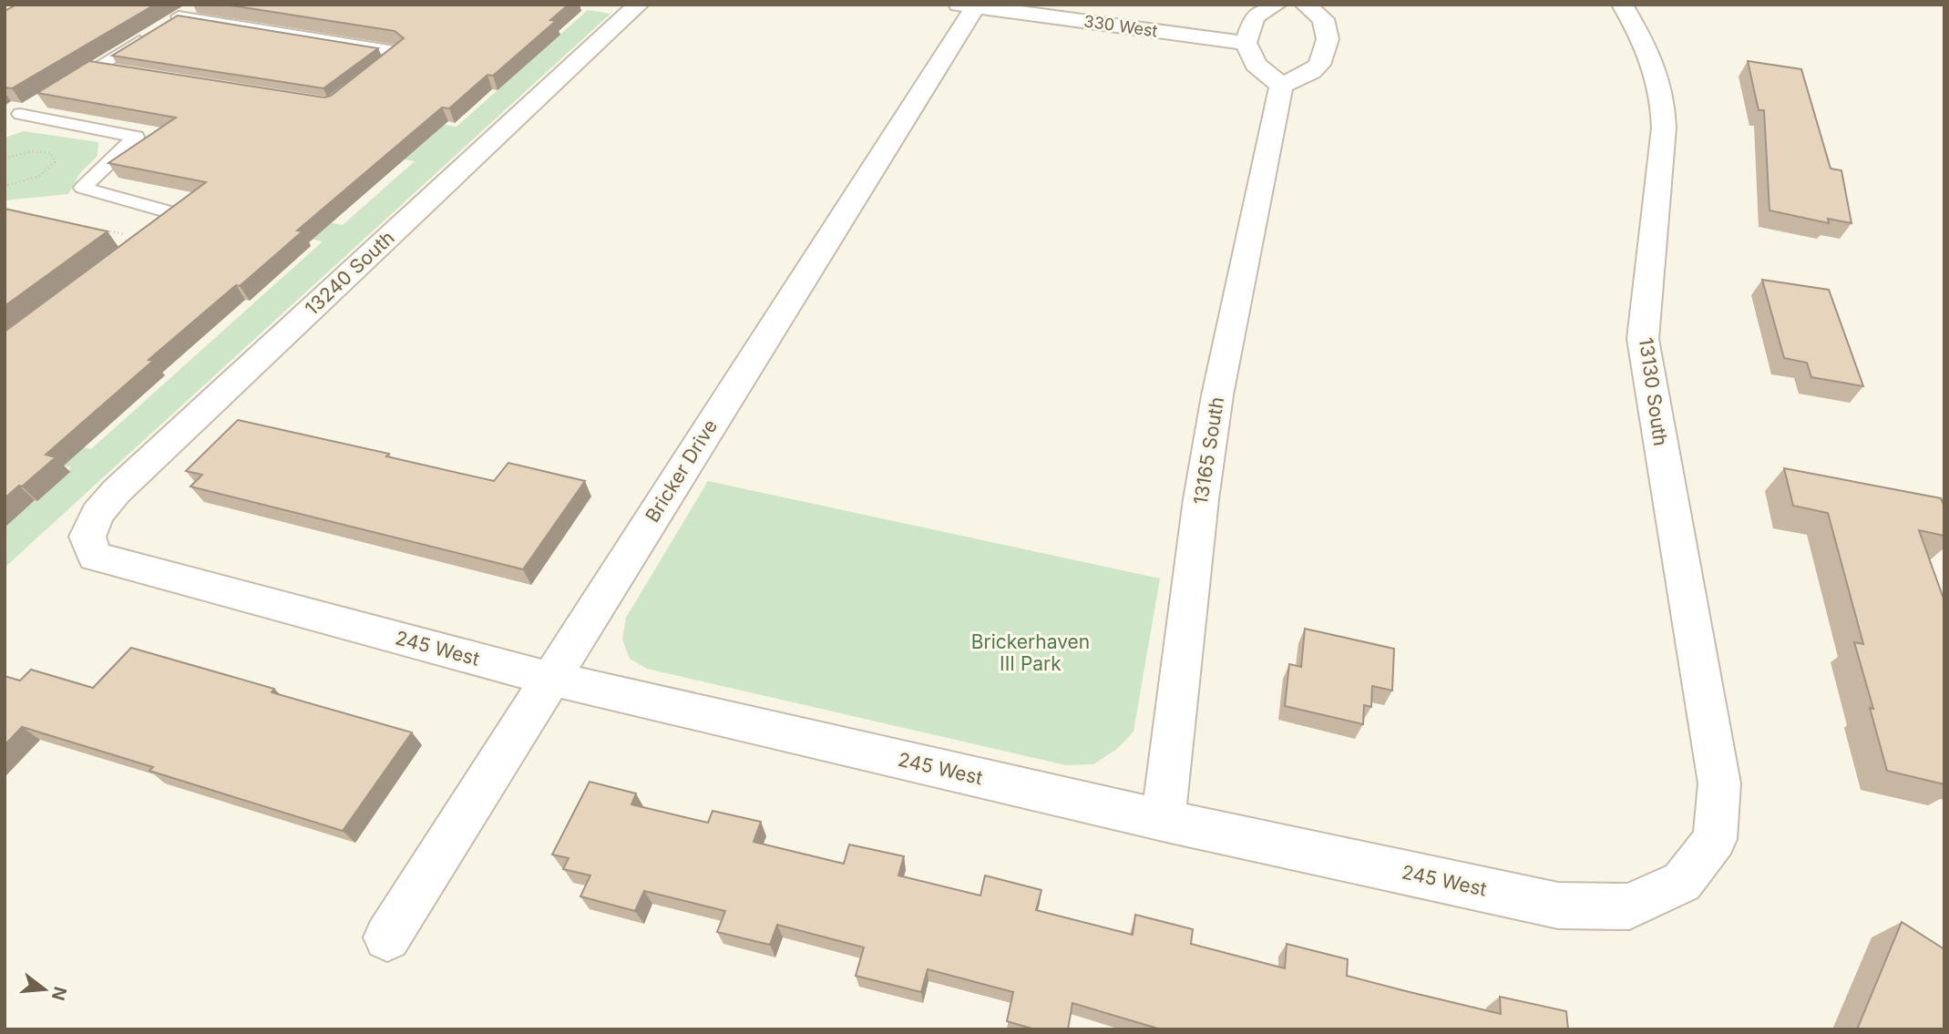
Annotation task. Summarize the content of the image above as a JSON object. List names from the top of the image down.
{
  "streets": {
    "street": [
      "330 West",
      "13240 South",
      "13130 South",
      "13165 South",
      "Bricker Drive",
      "245 West"
    ]
  },
  "crossings": [
    ["330 West", "Bricker Drive"],
    ["13240 South", "245 West"],
    ["13130 South", "245 West"],
    ["13165 South", "245 West"],
    ["Bricker Drive", "245 West"]
  ],
  "parks": ["Brickerhaven III Park"],
  "north": "right"
}
